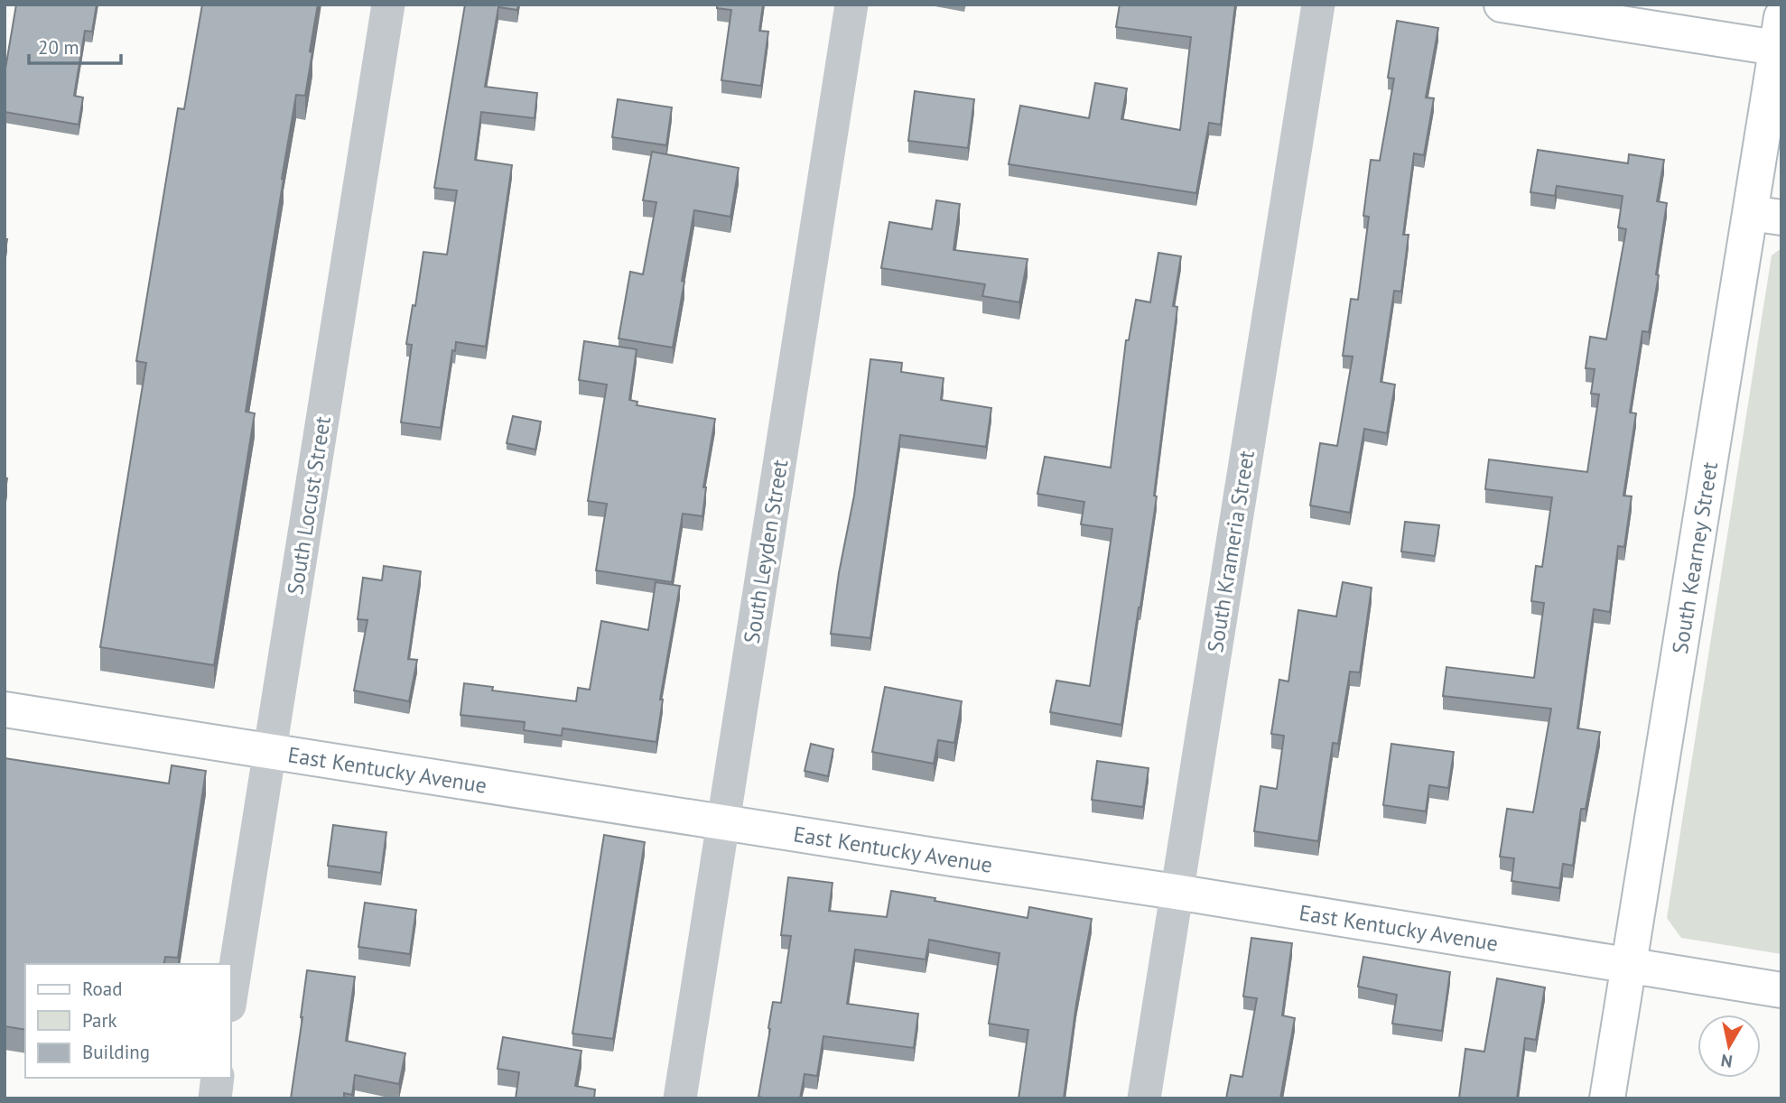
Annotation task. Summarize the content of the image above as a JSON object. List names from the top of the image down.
{
  "streets": {
    "street": [
      "South Locust Street",
      "South Leyden Street",
      "South Krameria Street",
      "South Kearney Street",
      "East Kentucky Avenue"
    ]
  },
  "crossings": [
    ["South Locust Street", "East Kentucky Avenue"],
    ["South Leyden Street", "East Kentucky Avenue"],
    ["South Krameria Street", "East Kentucky Avenue"],
    ["South Kearney Street", "East Kentucky Avenue"]
  ],
  "legend": ["Road", "Park", "Building"],
  "scale_bar": "20 m",
  "north": "bottom"
}
